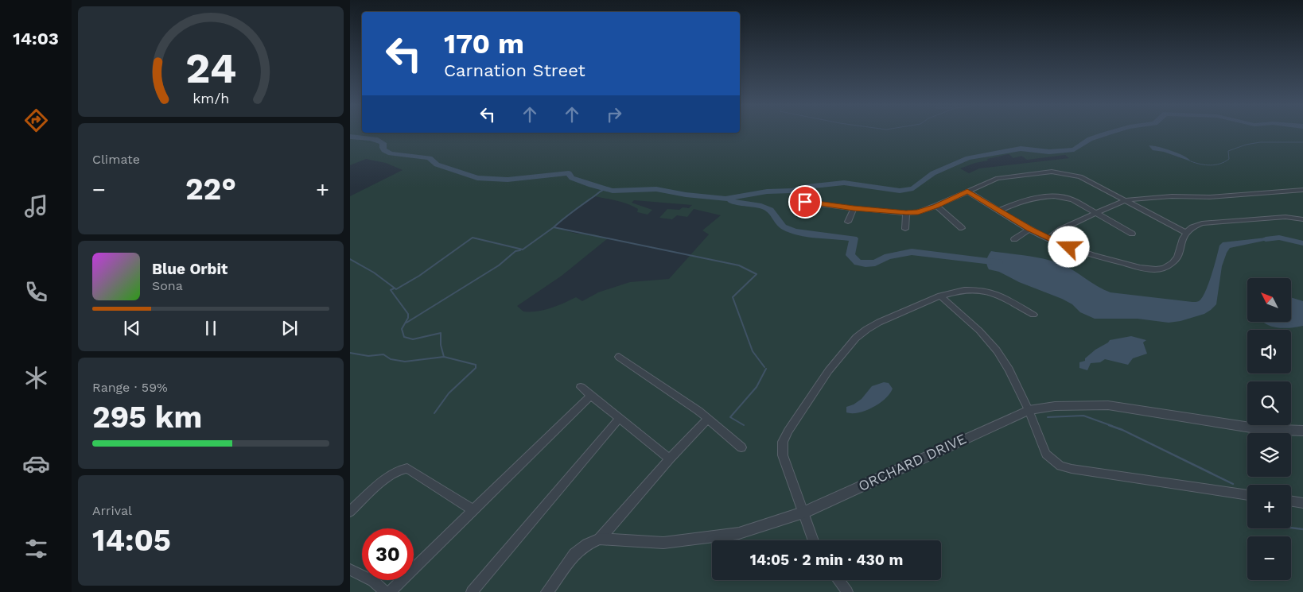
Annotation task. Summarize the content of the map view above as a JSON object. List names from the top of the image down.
{
  "streets": {
    "street": ["ORCHARD DRIVE"]
  },
  "north": "top left",
  "page": {
    "tabs": "14:03",
    "turn": ["170 m", "Carnation Street"],
    "tile": [
      "Climate",
      ["Range · 59%", "295 km"],
      ["Arrival", "14:05"]
    ],
    "heat": ["−", "22°", "+"],
    "song": ["Blue Orbit", "Sona"],
    "map_buttons": ["+", "−"],
    "limit": "30",
    "trip": "14:05 · 2 min · 430 m",
    "gauge": ["24", "km/h"]
  }
}
